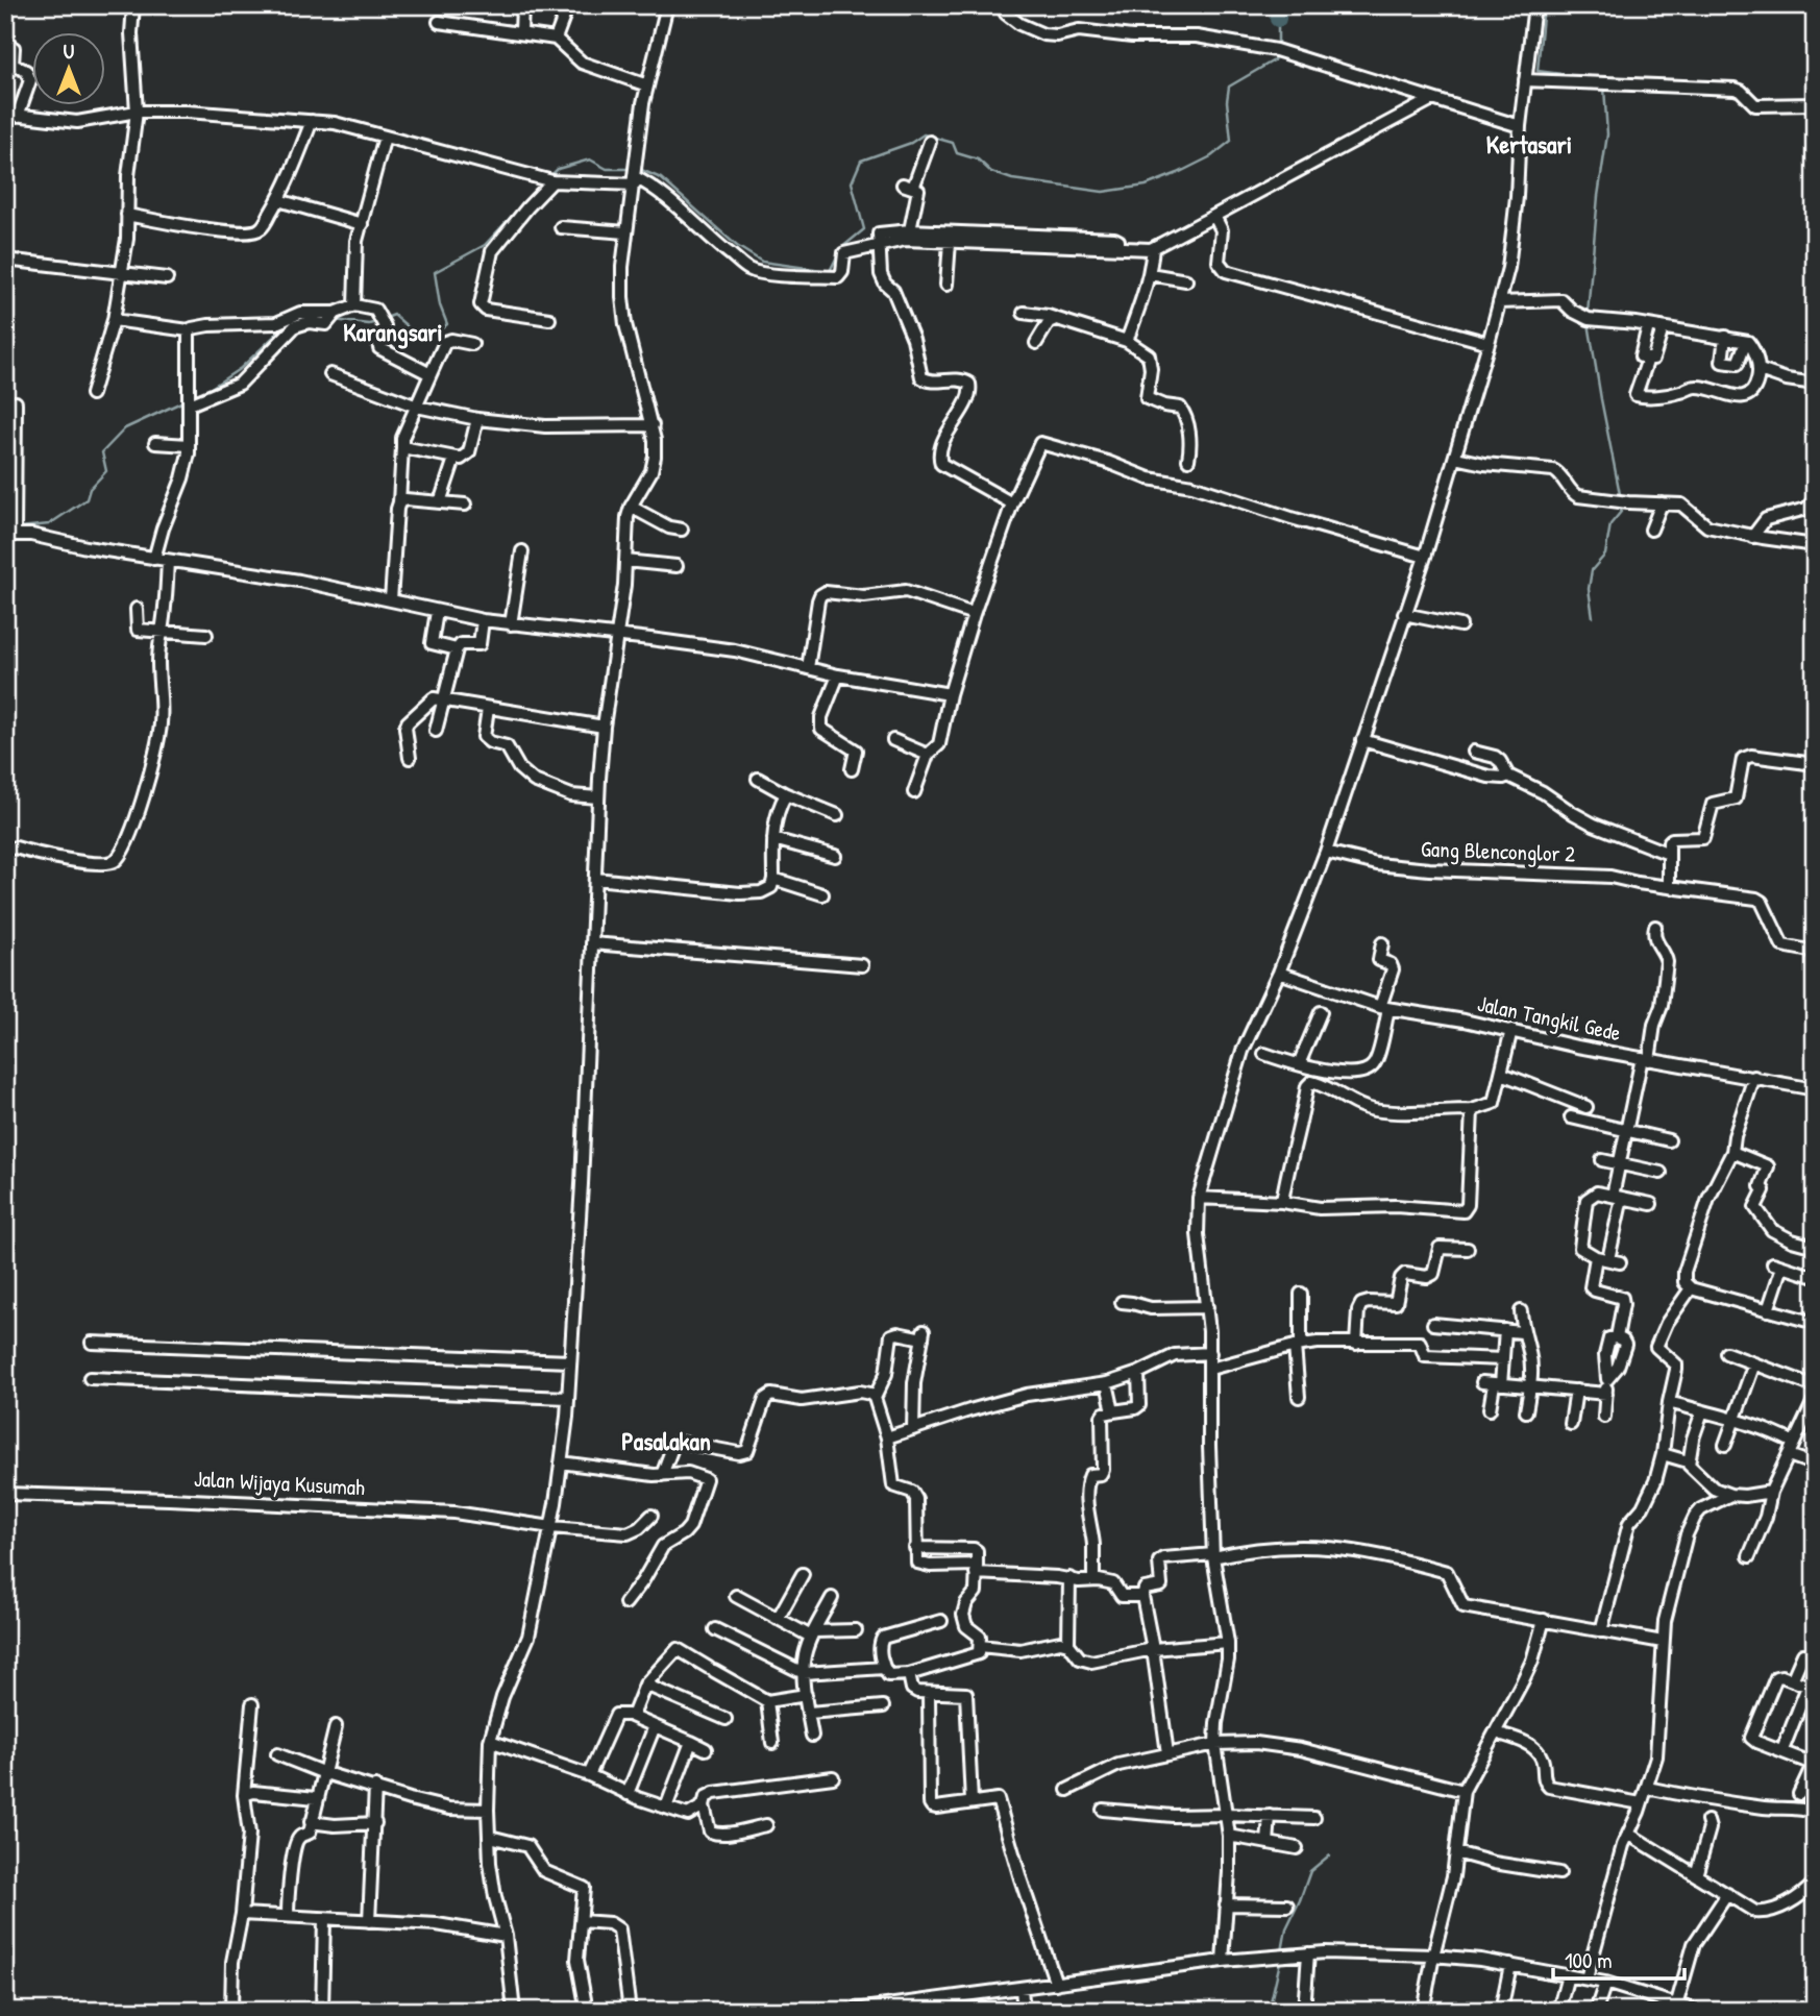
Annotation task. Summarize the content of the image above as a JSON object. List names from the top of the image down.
{
  "streets": {
    "street": ["Gang Blenconglor 2", "Jalan Tangkil Gede", "Jalan Wijaya Kusumah"]
  },
  "districts": ["Kertasari", "Karangsari", "Pasalakan"],
  "scale_bar": "100 m",
  "north": "top"
}
